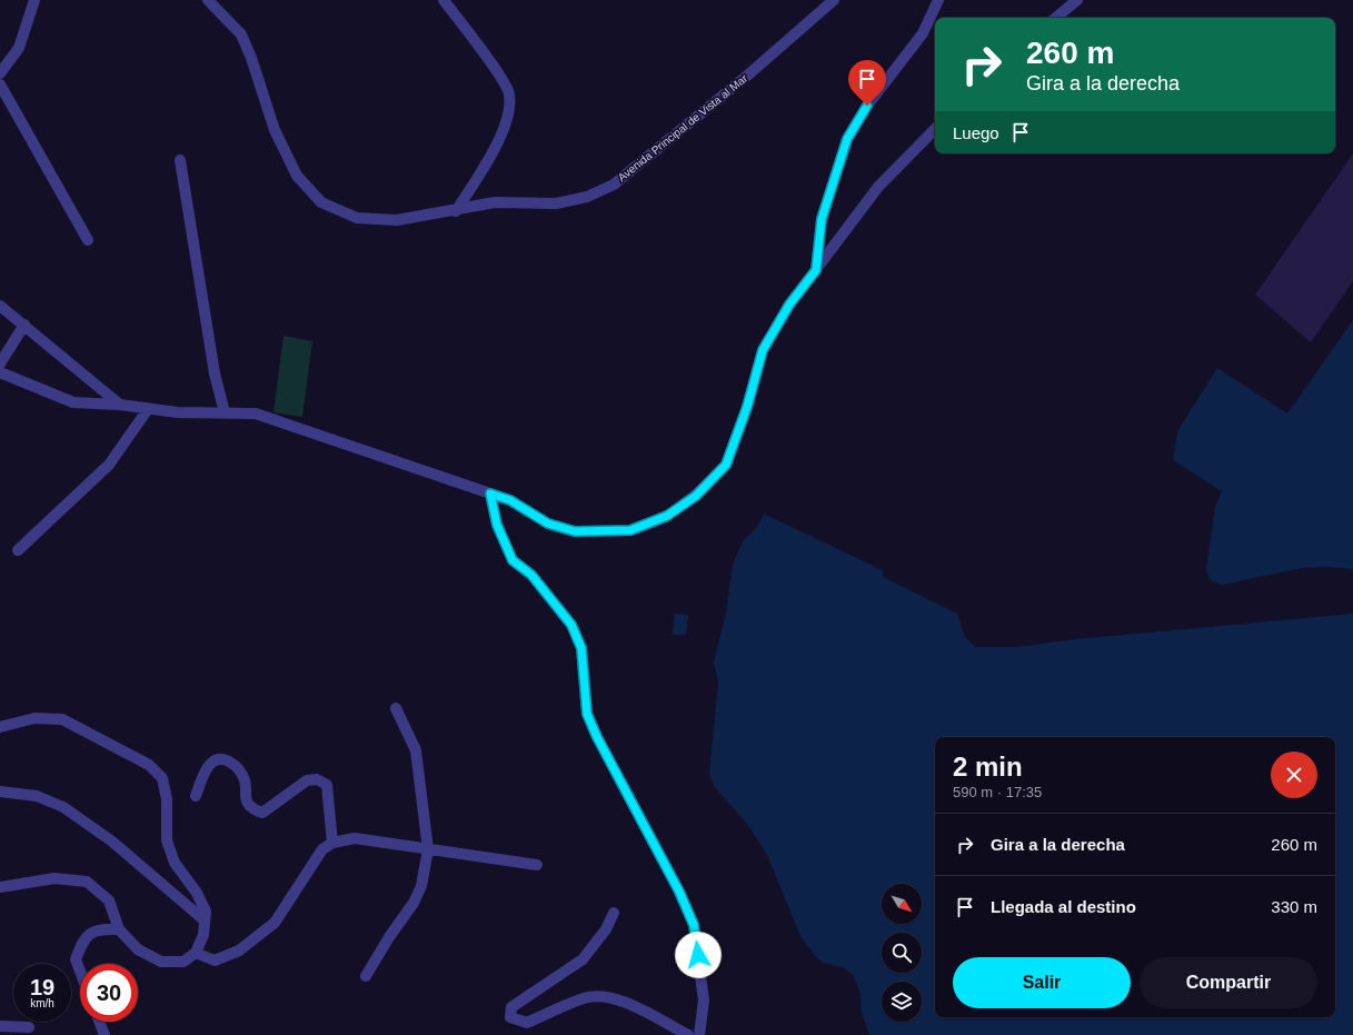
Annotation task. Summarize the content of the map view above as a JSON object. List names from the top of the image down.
{
  "streets": {
    "street": ["Avenida Principal de Vista al Mar"]
  },
  "north": "bottom right",
  "page": {
    "turn": ["260 m", "Gira a la derecha"],
    "then": "Luego",
    "heading": ["2 min", "590 m · 17:35"],
    "list": [
      {
        "name": "Gira a la derecha",
        "value": "260 m"
      },
      {
        "name": "Llegada al destino",
        "value": "330 m"
      }
    ],
    "buttons": ["Salir", "Compartir"],
    "speed": "19 km/h",
    "limit": "30"
  }
}
